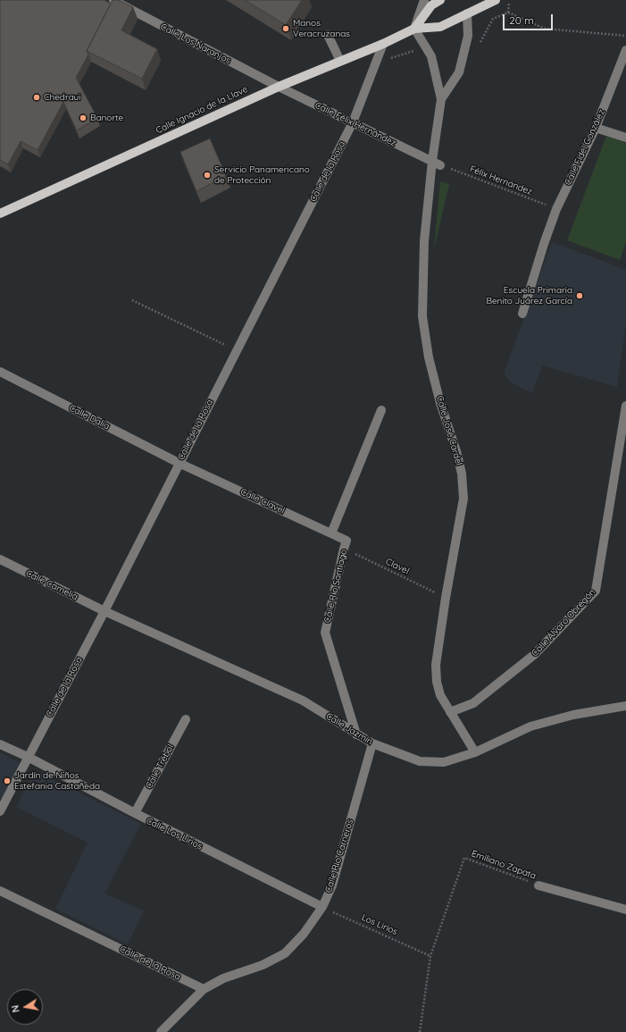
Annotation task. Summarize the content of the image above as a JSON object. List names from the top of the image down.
{
  "streets": {
    "main road": ["Calle Ignacio de la Llave"],
    "street": [
      "Calle Los Naranjos",
      "Calle Félix Hernández",
      "Calle Fidel González",
      "Calle de la Rosa",
      "Calle Dalia",
      "Calle José Cardel",
      "Calle Clavel",
      "Calle Camelia",
      "Calle Río Santiago",
      "Calle Álvaro Obregón",
      "Calle Jazmín",
      "Calle Trébol",
      "Calle Los Lirios",
      "Calle Río Carneros"
    ],
    "path": [
      "Félix Hernández",
      "Clavel",
      "Emiliano Zapata",
      "Los Lirios"
    ]
  },
  "crossings": [
    ["Calle Los Naranjos", "Calle Ignacio de la Llave"],
    ["Calle Los Naranjos", "Calle Félix Hernández"],
    ["Calle Ignacio de la Llave", "Calle Félix Hernández"],
    ["Calle Ignacio de la Llave", "Calle de la Rosa"],
    ["Calle Ignacio de la Llave", "Calle José Cardel"],
    ["Calle Félix Hernández", "Calle de la Rosa"],
    ["Calle Félix Hernández", "Félix Hernández"],
    ["Calle Félix Hernández", "Calle José Cardel"],
    ["Calle Fidel González", "Félix Hernández"],
    ["Calle de la Rosa", "Calle Dalia"],
    ["Calle de la Rosa", "Calle Clavel"],
    ["Calle de la Rosa", "Calle Camelia"],
    ["Calle de la Rosa", "Calle Jazmín"],
    ["Calle de la Rosa", "Calle Los Lirios"],
    ["Calle de la Rosa", "Calle Río Carneros"],
    ["Félix Hernández", "Calle José Cardel"],
    ["Calle Dalia", "Calle Clavel"],
    ["Calle José Cardel", "Clavel"],
    ["Calle José Cardel", "Calle Álvaro Obregón"],
    ["Calle José Cardel", "Calle Jazmín"],
    ["Calle Clavel", "Clavel"],
    ["Calle Clavel", "Calle Río Santiago"],
    ["Clavel", "Calle Río Santiago"],
    ["Calle Camelia", "Calle Jazmín"],
    ["Calle Río Santiago", "Calle Jazmín"],
    ["Calle Jazmín", "Calle Río Carneros"],
    ["Calle Trébol", "Calle Los Lirios"],
    ["Calle Los Lirios", "Calle Río Carneros"],
    ["Calle Los Lirios", "Los Lirios"],
    ["Calle Río Carneros", "Los Lirios"],
    ["Emiliano Zapata", "Los Lirios"]
  ],
  "places": [
    "Manos Veracruzanas",
    "Chedraui",
    "Banorte",
    "Servicio Panamericano de Protección",
    "Escuela Primaria Benito Juárez García",
    "Jardín de Niños Estefania Castañeda"
  ],
  "scale_bar": "20 m",
  "north": "left"
}
